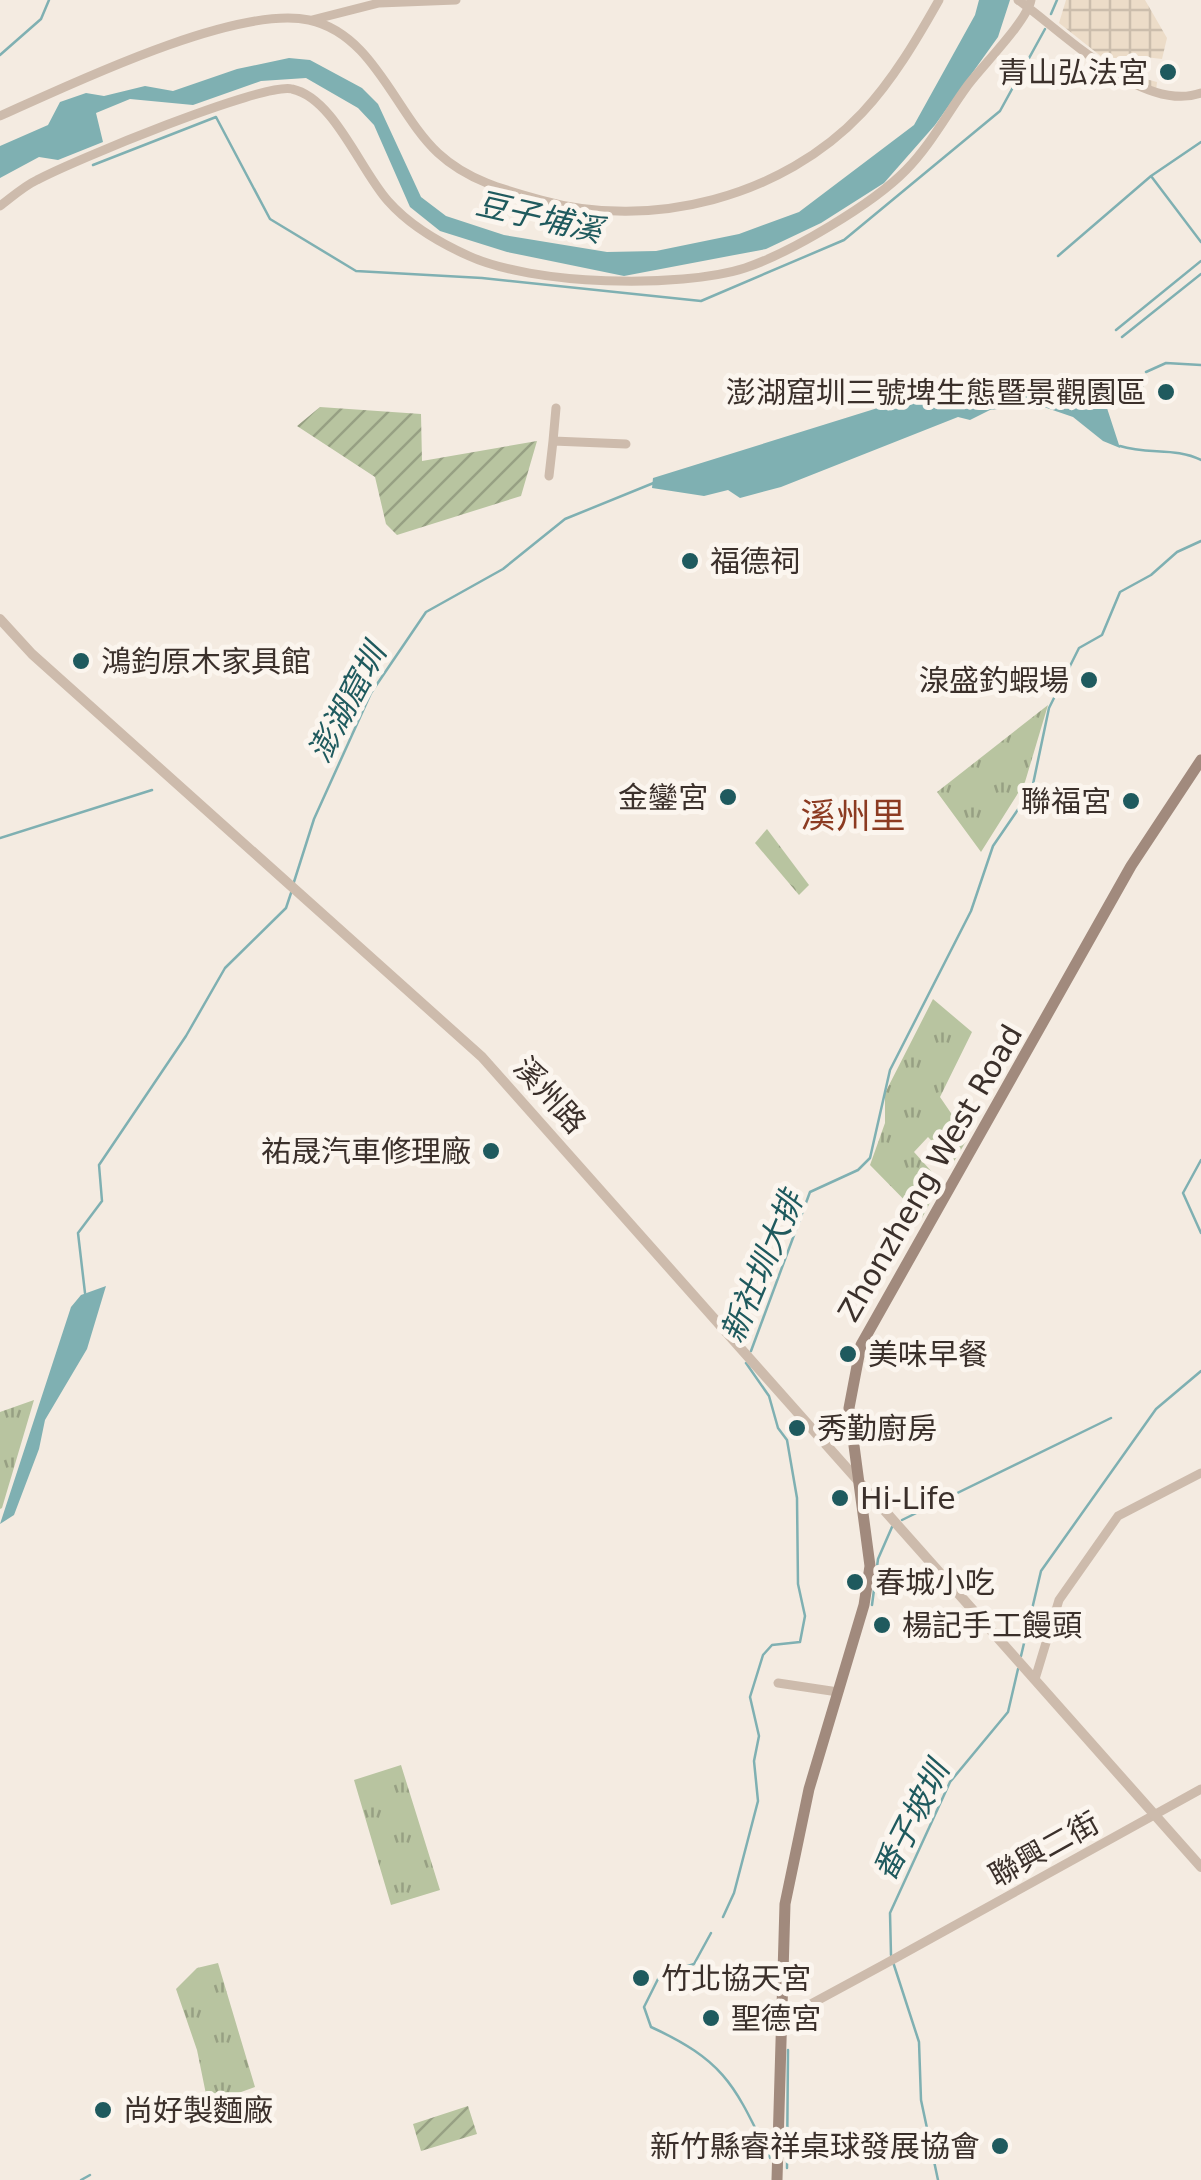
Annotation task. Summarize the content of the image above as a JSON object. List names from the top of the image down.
{
  "streets": {
    "main road": ["Zhonzheng West Road"],
    "street": ["溪州路", "聯興二街"]
  },
  "crossings": [
    ["溪州路", "Zhonzheng West Road"],
    ["Zhonzheng West Road", "聯興二街"]
  ],
  "districts": ["溪州里"],
  "water": [
    "豆子埔溪",
    "澎湖窟圳",
    "新社圳大排",
    "番子坡圳"
  ],
  "places": [
    "青山弘法宮",
    "澎湖窟圳三號埤生態暨景觀園區",
    "福德祠",
    "鴻鈞原木家具館",
    "湶盛釣蝦場",
    "金鑾宮",
    "聯福宮",
    "祐晟汽車修理廠",
    "美味早餐",
    "秀勤廚房",
    "Hi-Life",
    "春城小吃",
    "楊記手工饅頭",
    "竹北協天宮",
    "聖德宮",
    "尚好製麵廠",
    "新竹縣睿祥桌球發展協會"
  ]
}
